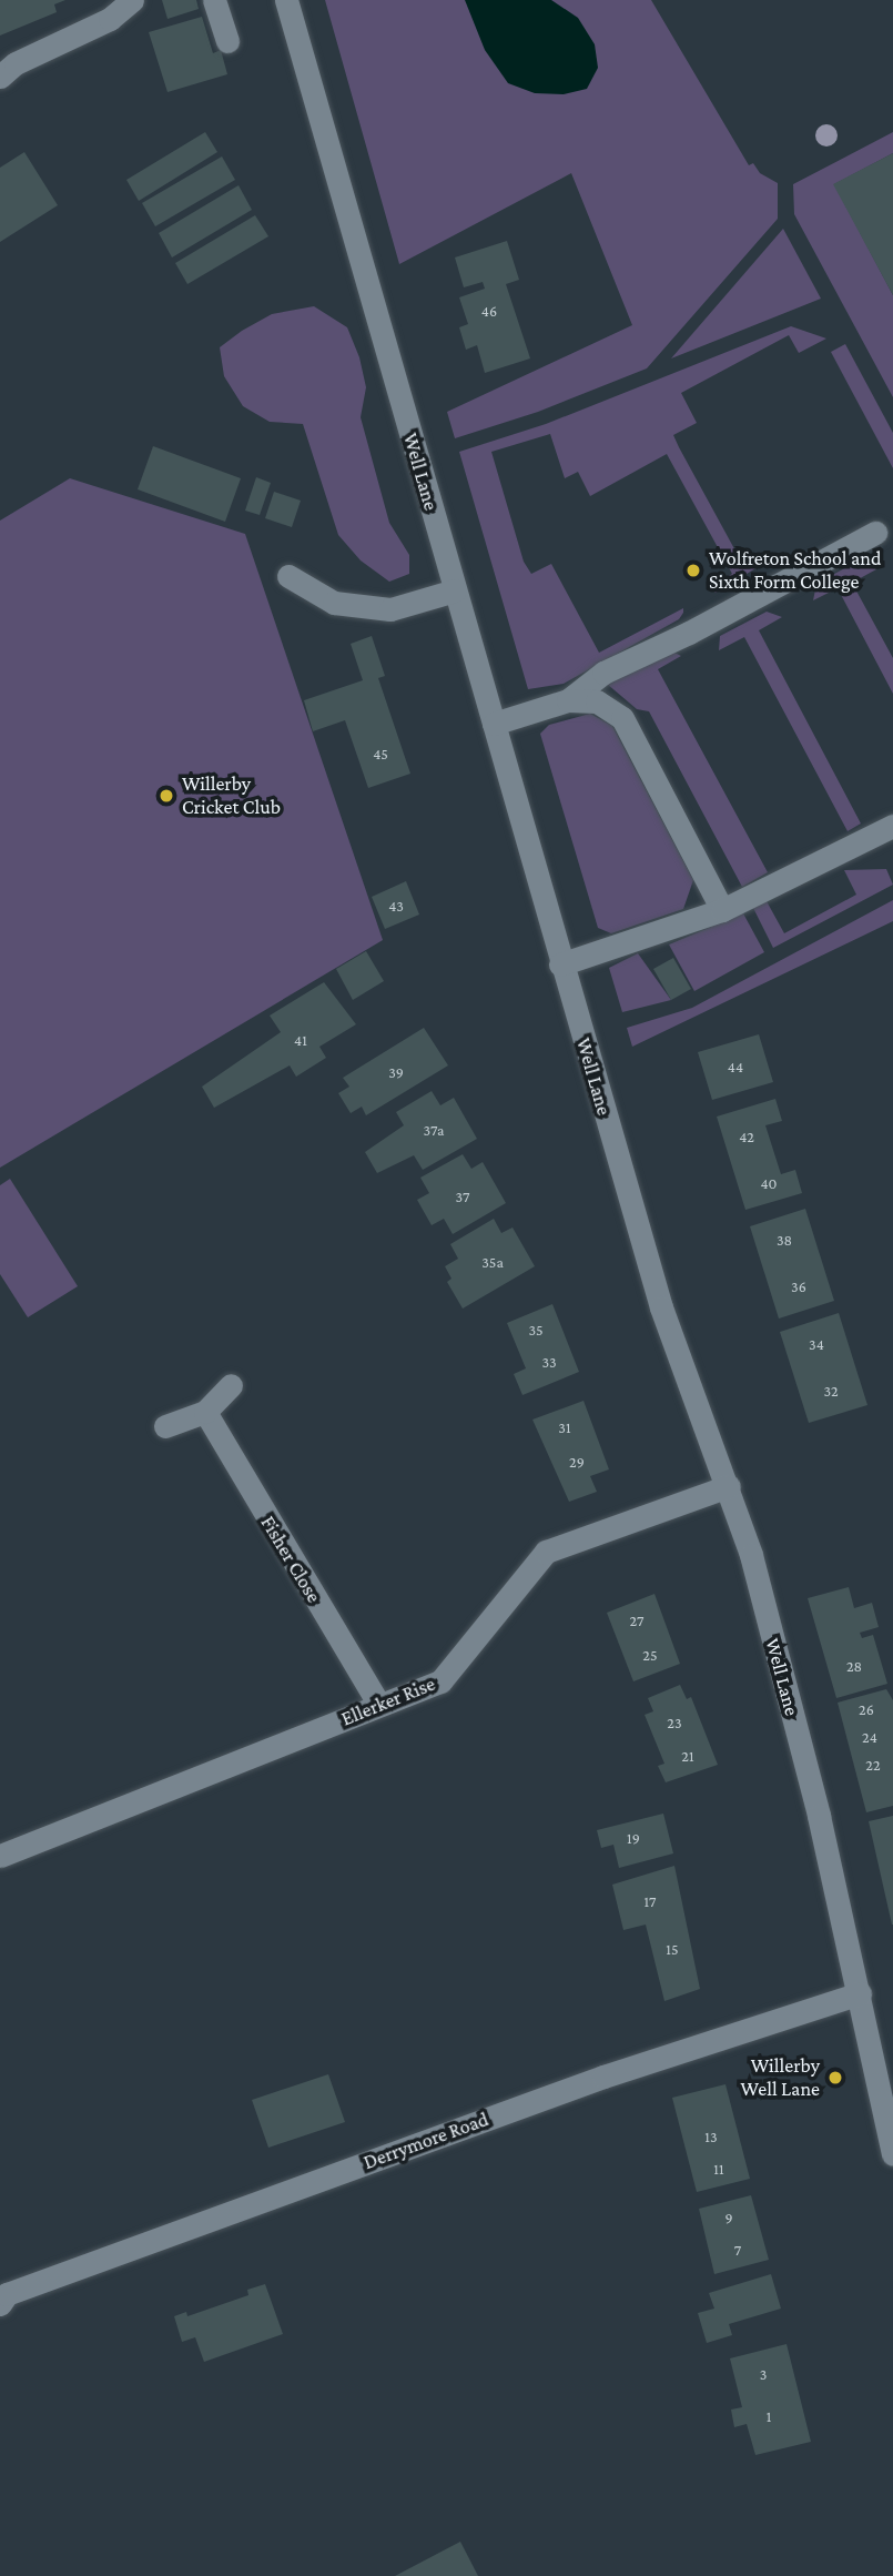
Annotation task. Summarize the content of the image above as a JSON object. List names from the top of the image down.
{
  "streets": {
    "street": [
      "Well Lane",
      "Fisher Close",
      "Ellerker Rise",
      "Derrymore Road"
    ]
  },
  "crossings": [
    ["Well Lane", "Ellerker Rise"],
    ["Well Lane", "Derrymore Road"],
    ["Fisher Close", "Ellerker Rise"]
  ],
  "places": ["Wolfreton School and Sixth Form College", "Willerby Cricket Club", "Willerby Well Lane"],
  "house_numbers": [
    "46",
    "45",
    "43",
    "41",
    "44",
    "39",
    "37a",
    "42",
    "40",
    "37",
    "38",
    "35a",
    "36",
    "35",
    "34",
    "33",
    "32",
    "31",
    "29",
    "27",
    "25",
    "28",
    "26",
    "23",
    "24",
    "21",
    "22",
    "19",
    "17",
    "15",
    "13",
    "11",
    "9",
    "7",
    "3",
    "1"
  ]
}
